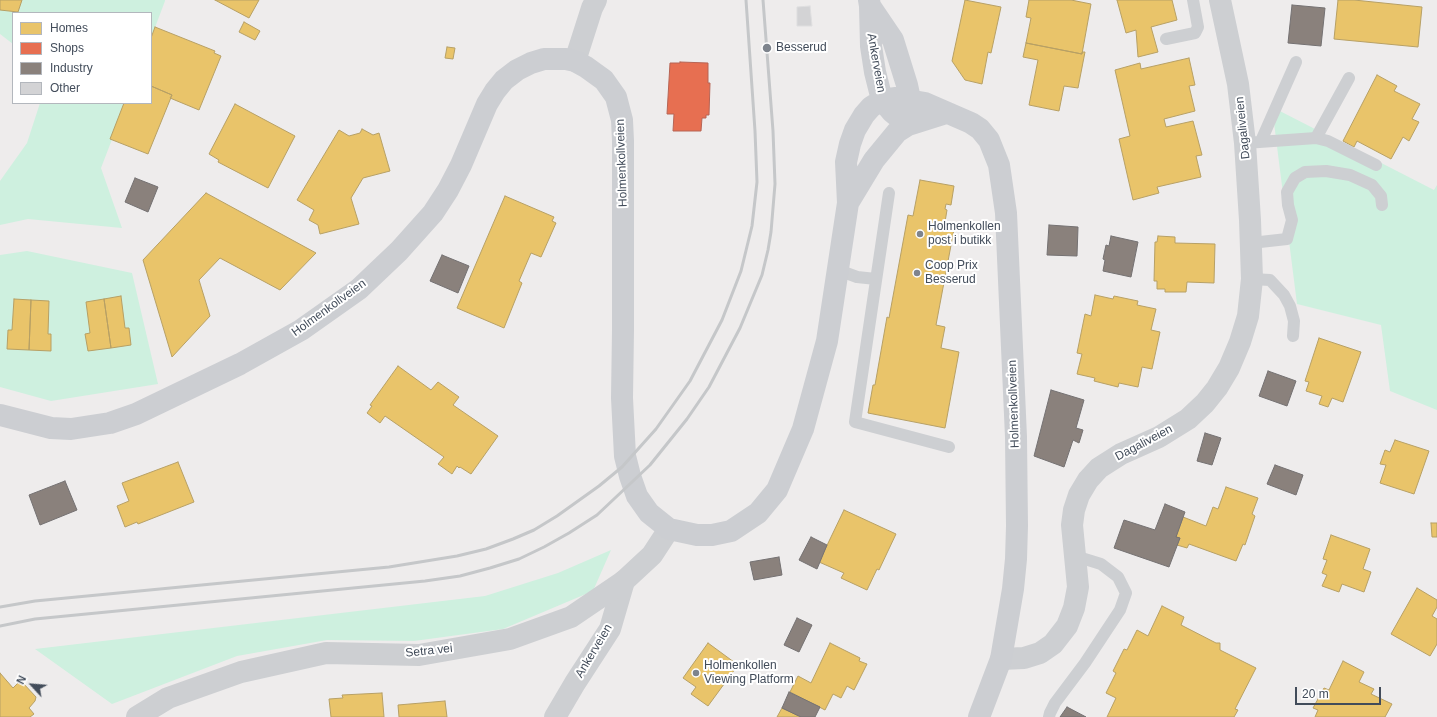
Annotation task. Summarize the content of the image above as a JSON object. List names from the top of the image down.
{
  "streets": {
    "main road": ["Ankerveien", "Holmenkollveien"],
    "street": ["Dagaliveien", "Setra vei"]
  },
  "crossings": [
    ["Ankerveien", "Holmenkollveien"],
    ["Ankerveien", "Setra vei"],
    ["Dagaliveien", "Holmenkollveien"],
    ["Holmenkollveien", "Setra vei"]
  ],
  "places": [
    "Besserud",
    "Holmenkollen post i butikk",
    "Coop Prix Besserud",
    "Holmenkollen Viewing Platform"
  ],
  "legend": [
    "Homes",
    "Shops",
    "Industry",
    "Other"
  ],
  "scale_bar": "20 m",
  "north": "top left"
}
